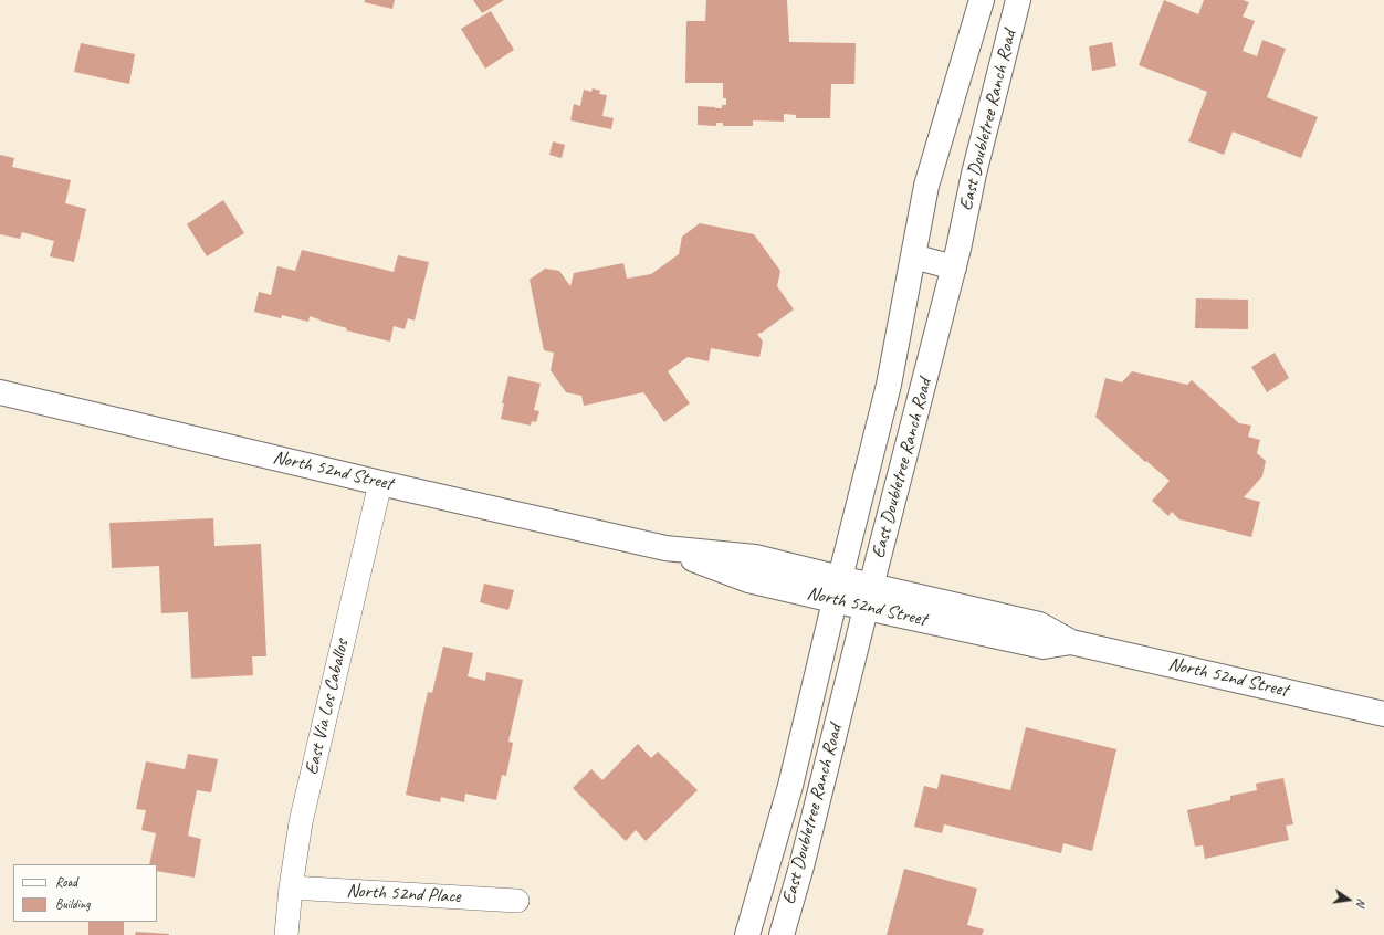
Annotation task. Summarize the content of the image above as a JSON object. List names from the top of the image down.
{
  "streets": {
    "main road": ["East Doubletree Ranch Road", "North 52nd Street"],
    "street": ["East Via Los Caballos", "North 52nd Place"]
  },
  "crossings": [
    ["East Doubletree Ranch Road", "North 52nd Street"],
    ["North 52nd Street", "East Via Los Caballos"],
    ["East Via Los Caballos", "North 52nd Place"]
  ],
  "legend": ["Road", "Building"],
  "north": "right"
}
